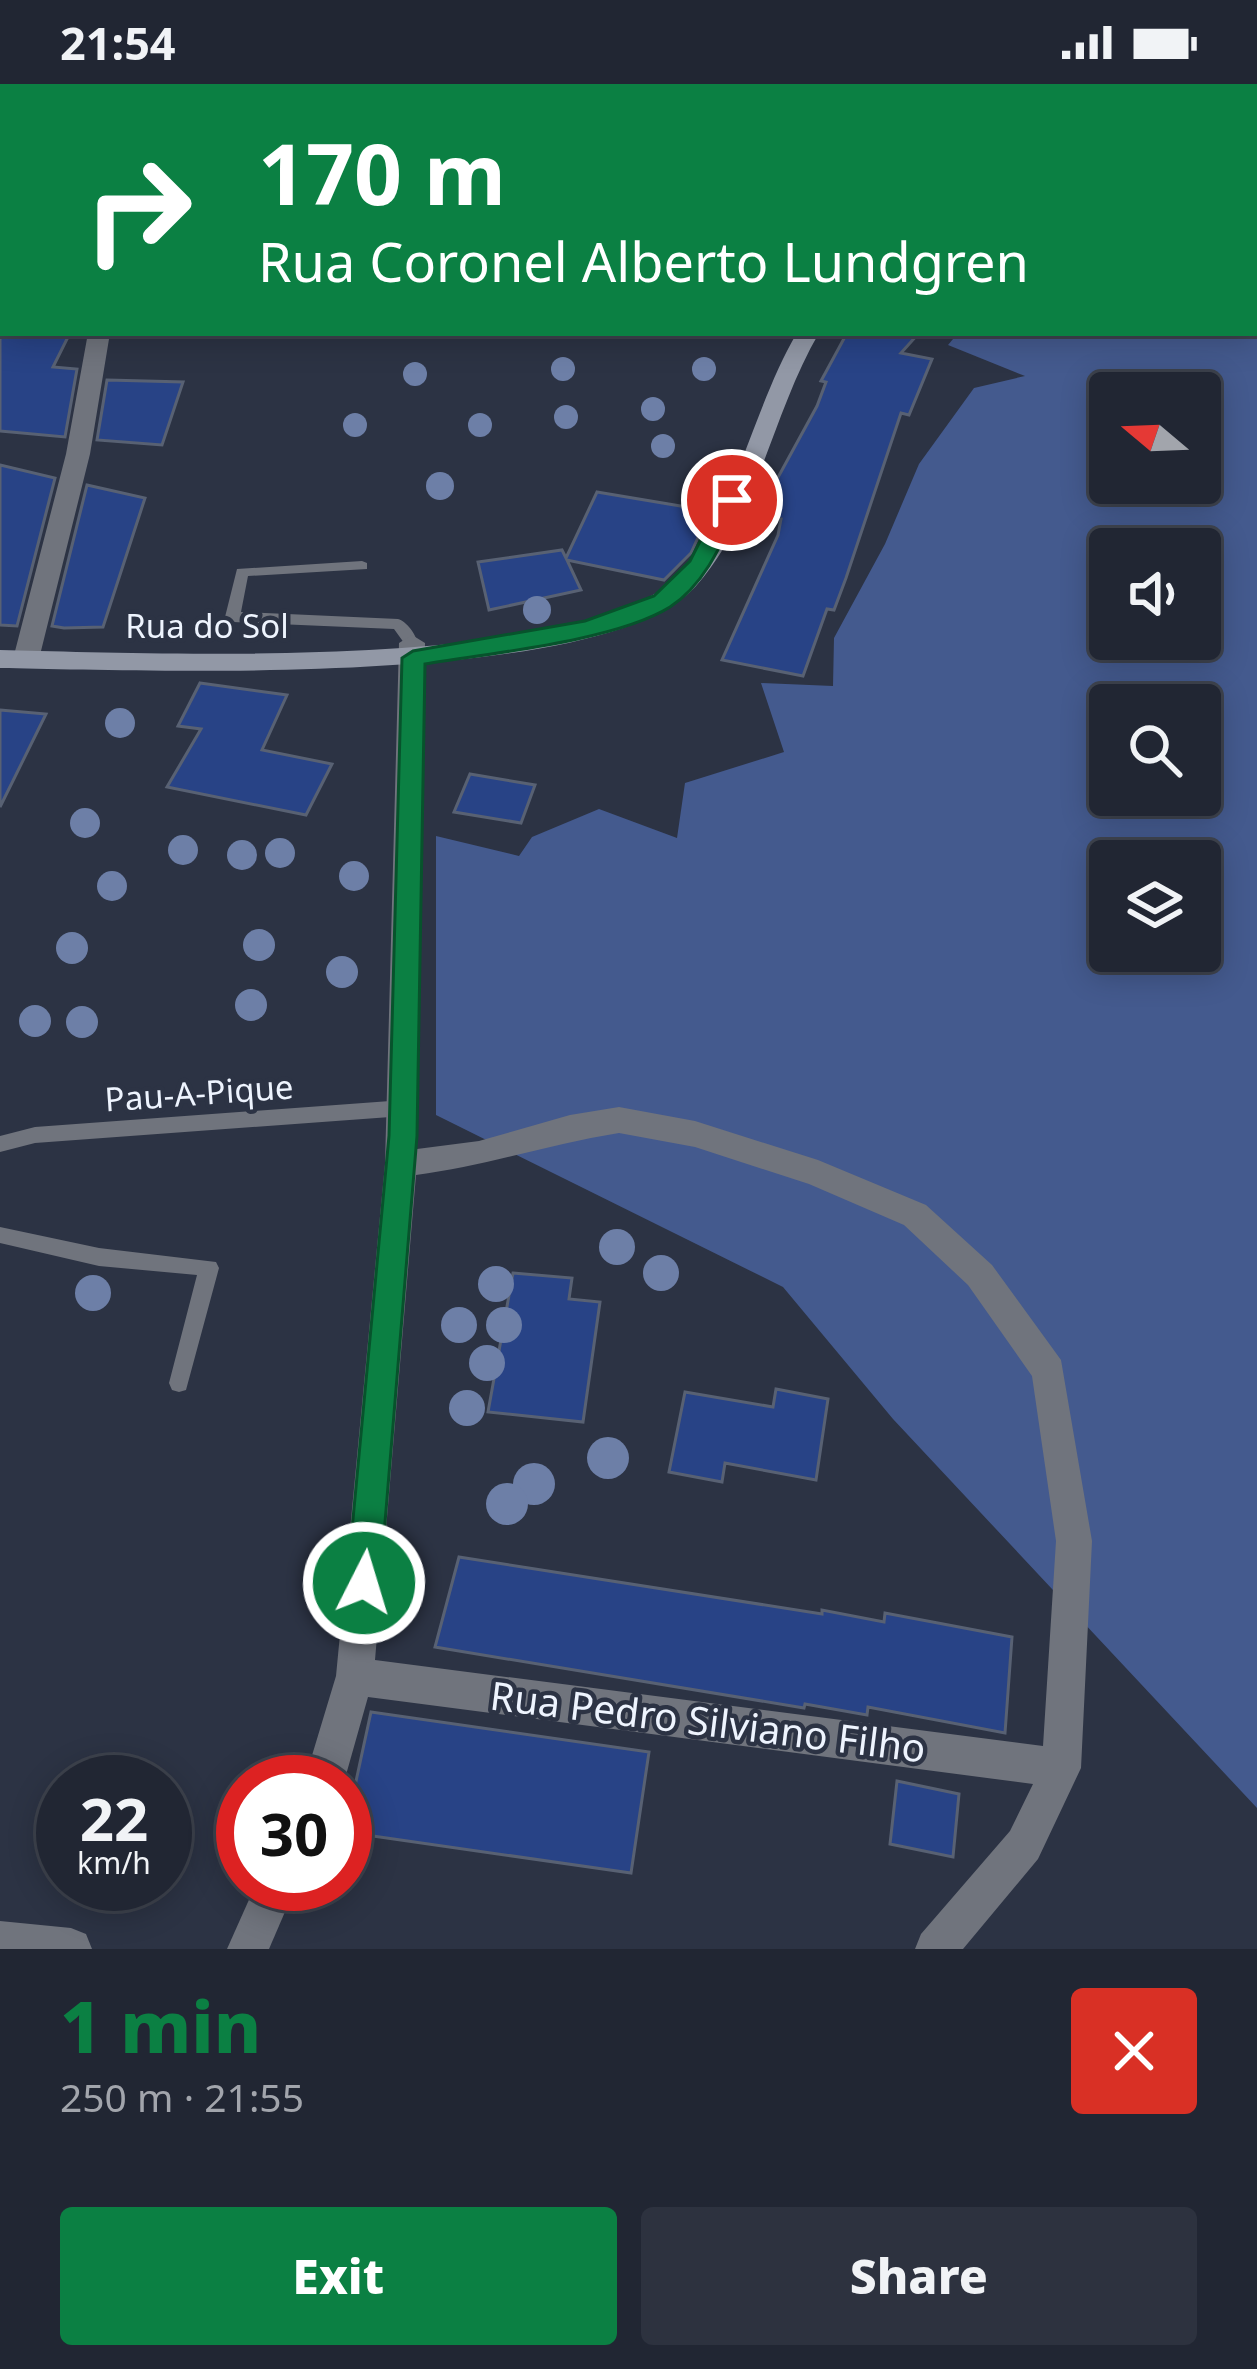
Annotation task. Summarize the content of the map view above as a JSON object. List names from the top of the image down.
{
  "streets": {
    "main road": ["Rua do Sol"],
    "street": ["Rua Pedro Silviano Filho"],
    "lane": ["Pau-A-Pique"]
  },
  "north": "left",
  "page": {
    "status": "21:54",
    "turn": ["170 m", "Rua Coronel Alberto Lundgren"],
    "speed": "22 km/h",
    "limit": "30",
    "heading": ["1 min", "250 m · 21:55"],
    "buttons": ["Exit", "Share"]
  }
}
